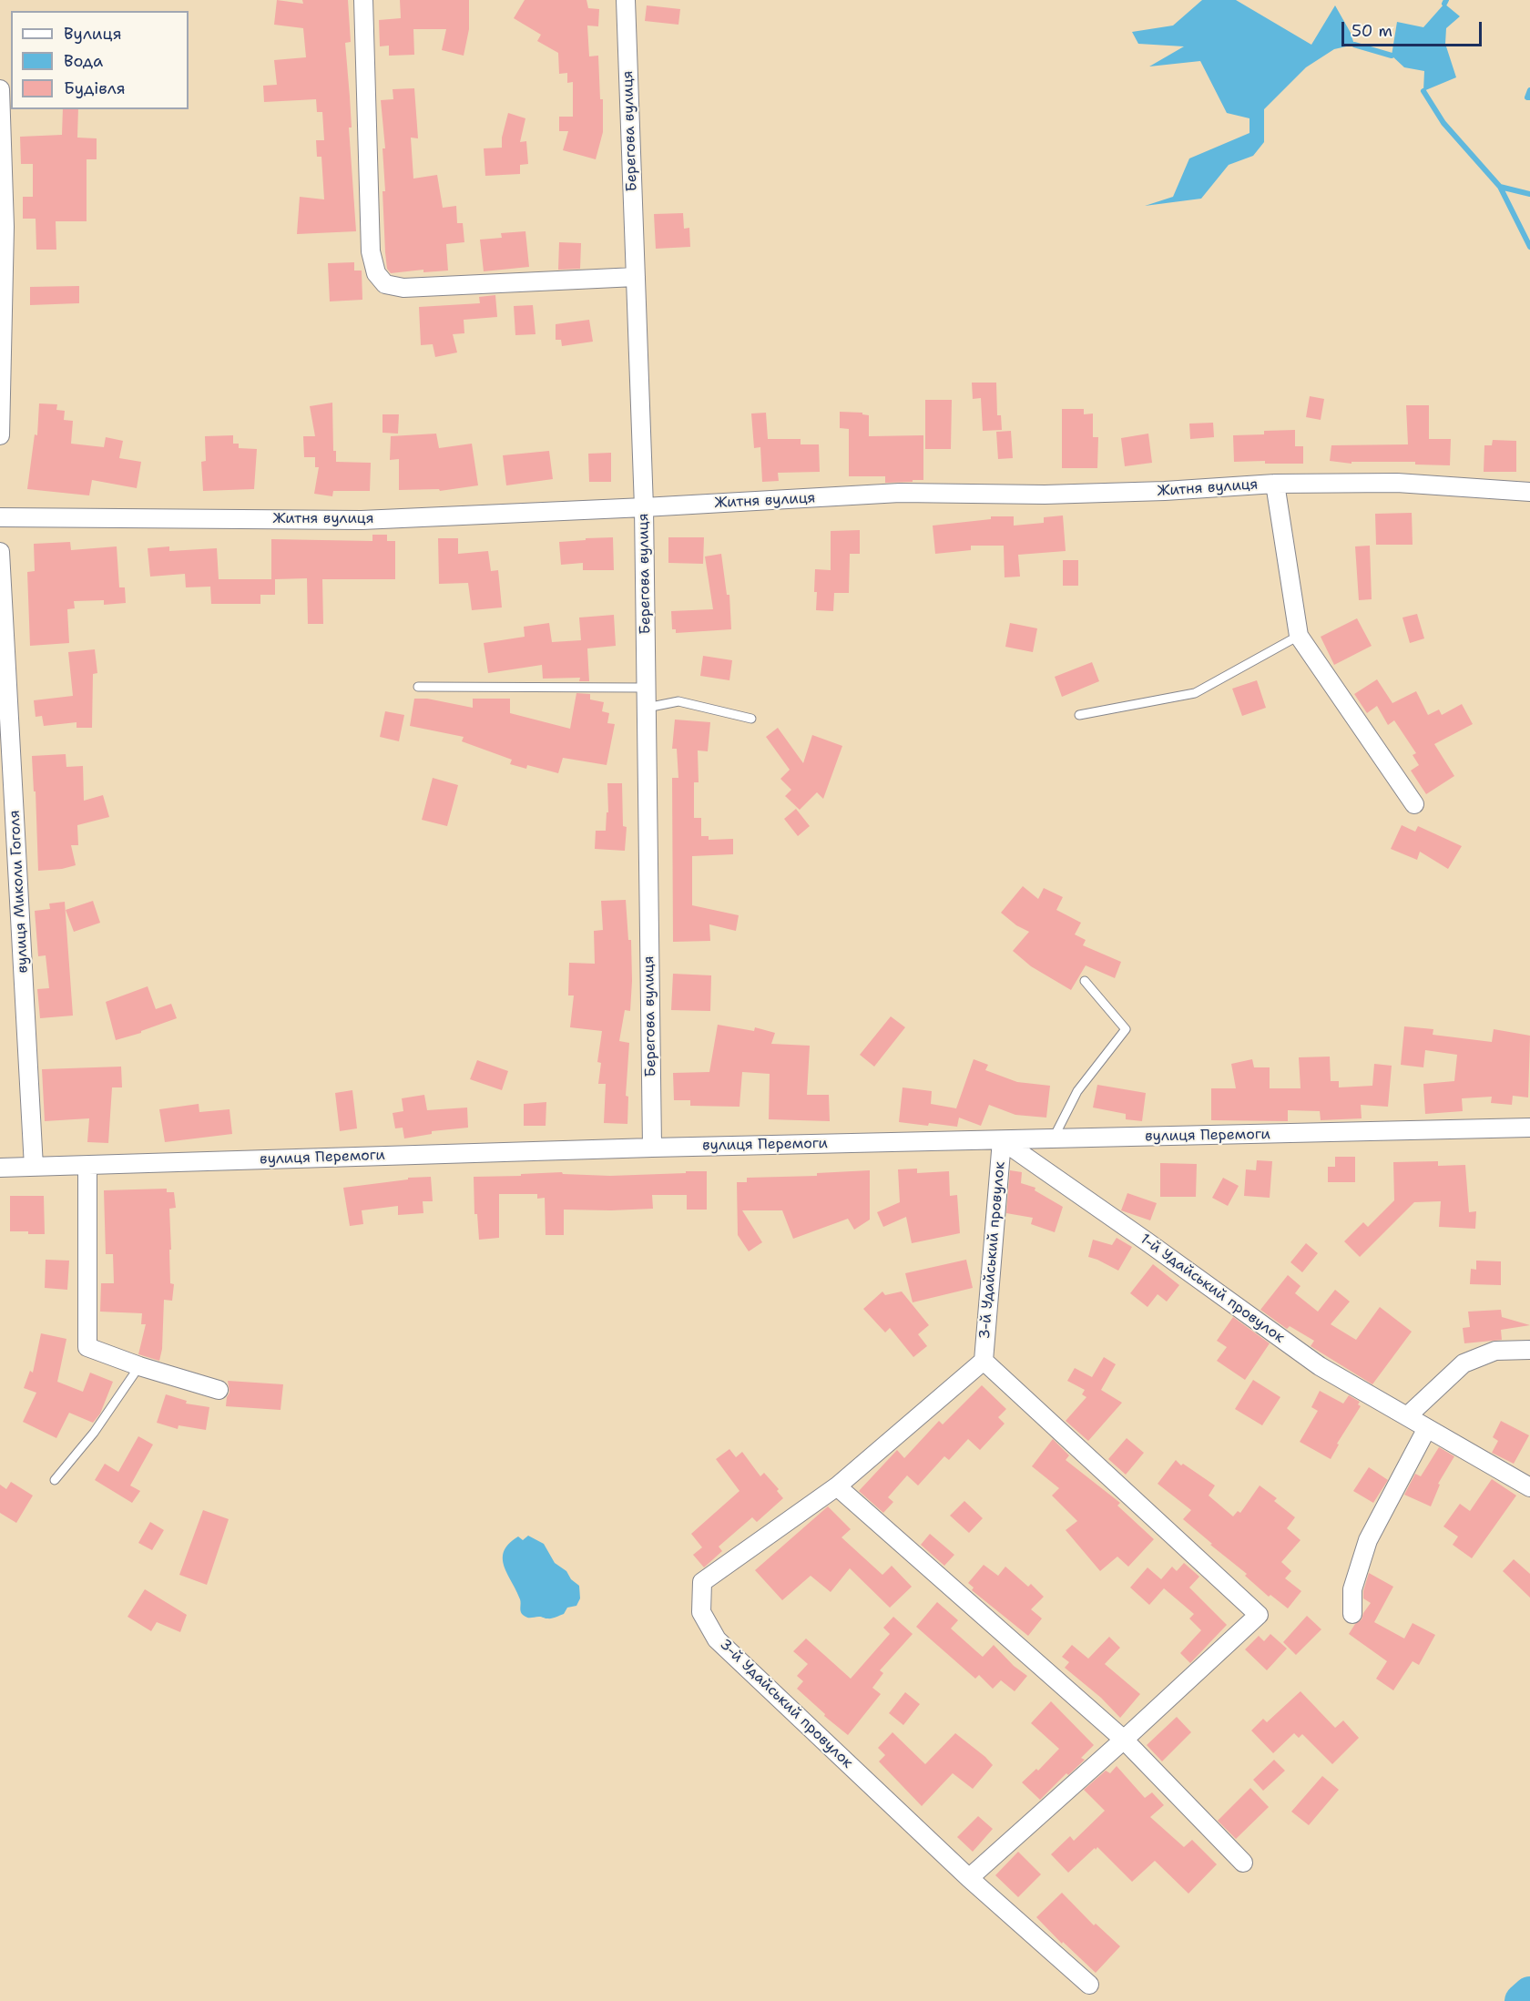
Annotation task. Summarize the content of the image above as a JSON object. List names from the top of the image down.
{
  "streets": {
    "street": [
      "Берегова вулиця",
      "Житня вулиця",
      "вулиця Миколи Гоголя",
      "вулиця Перемоги",
      "3-й Удайський провулок",
      "1-й Удайський провулок"
    ]
  },
  "crossings": [
    ["Берегова вулиця", "Житня вулиця"],
    ["Берегова вулиця", "вулиця Перемоги"],
    ["вулиця Миколи Гоголя", "вулиця Перемоги"],
    ["вулиця Перемоги", "3-й Удайський провулок"],
    ["вулиця Перемоги", "1-й Удайський провулок"],
    ["3-й Удайський провулок", "1-й Удайський провулок"]
  ],
  "legend": ["Вулиця", "Вода", "Будівля"],
  "scale_bar": "50 m"
}
